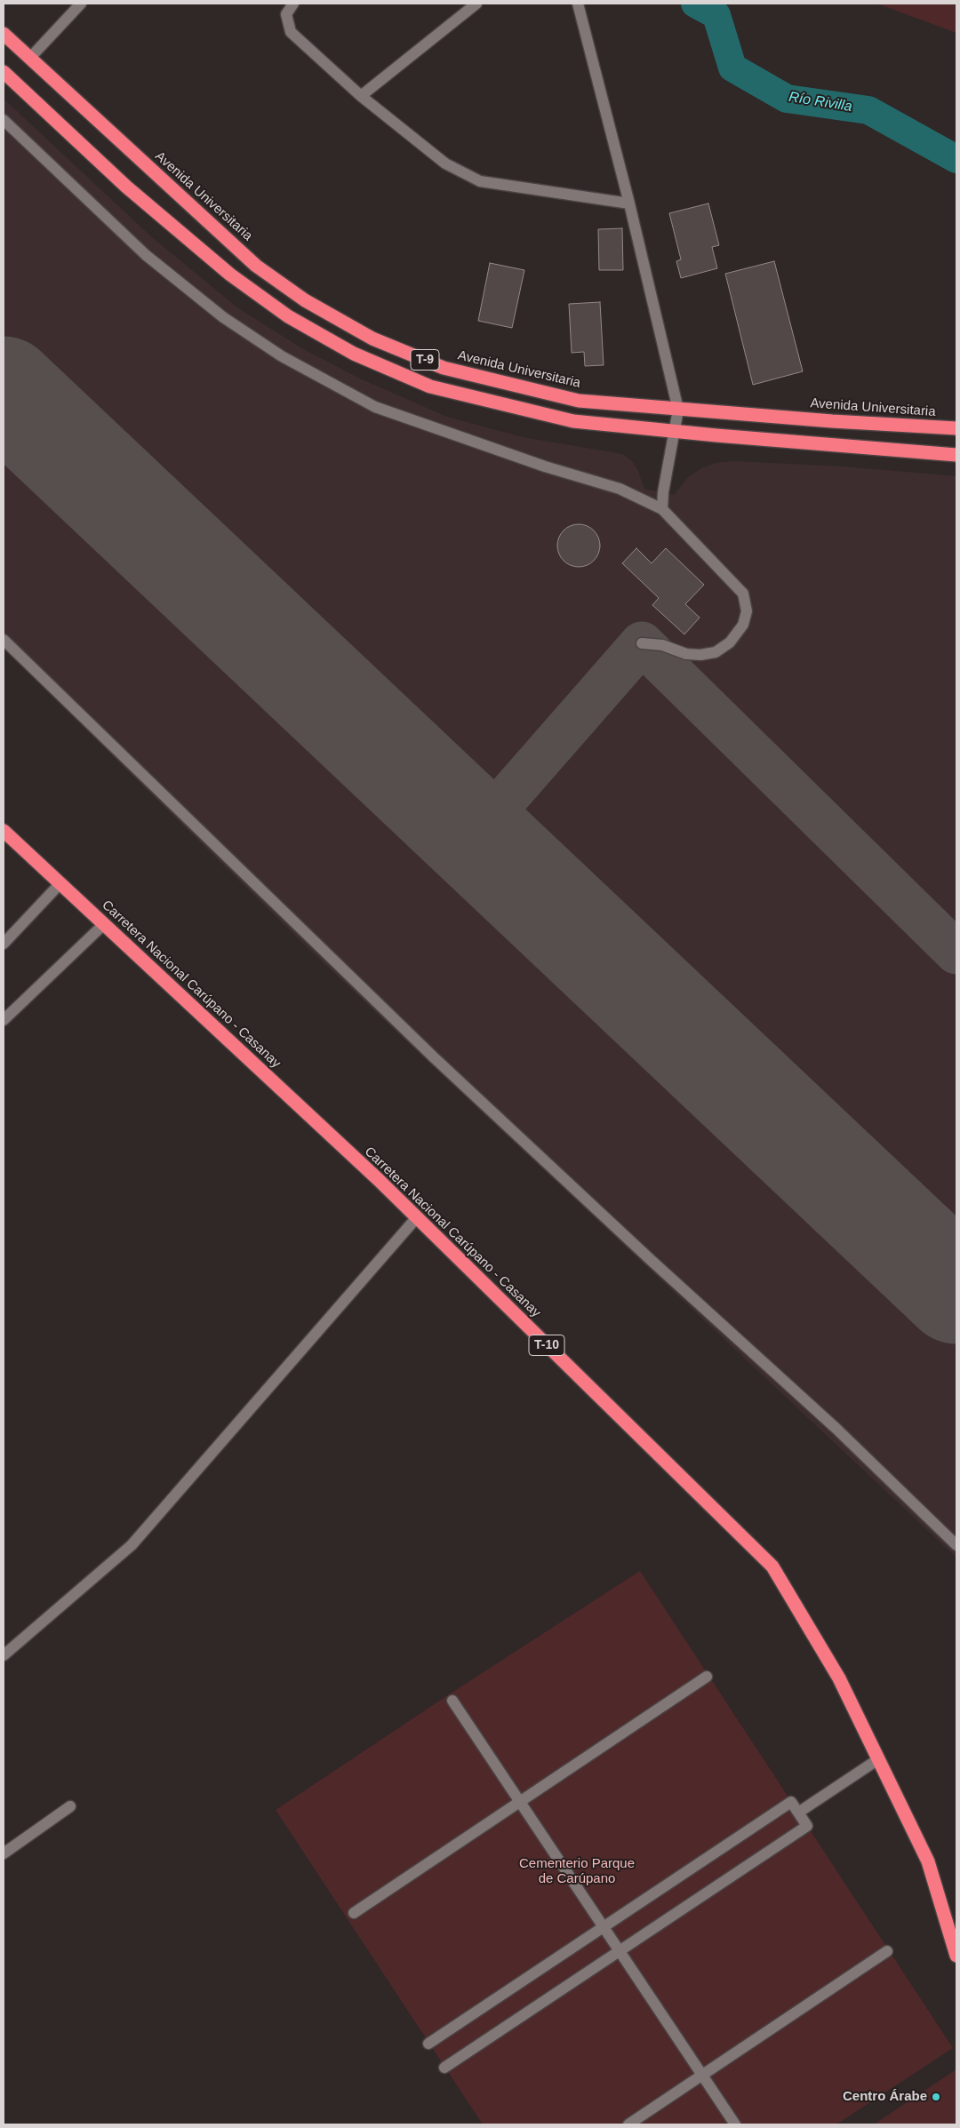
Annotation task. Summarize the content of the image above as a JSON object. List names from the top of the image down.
{
  "streets": {
    "highway": [
      "Avenida Universitaria",
      "T-9",
      "Carretera Nacional Carúpano - Casanay",
      "T-10"
    ]
  },
  "water": ["Río Rivilla"],
  "parks": ["Cementerio Parque de Carúpano"],
  "places": ["Centro Árabe"]
}
